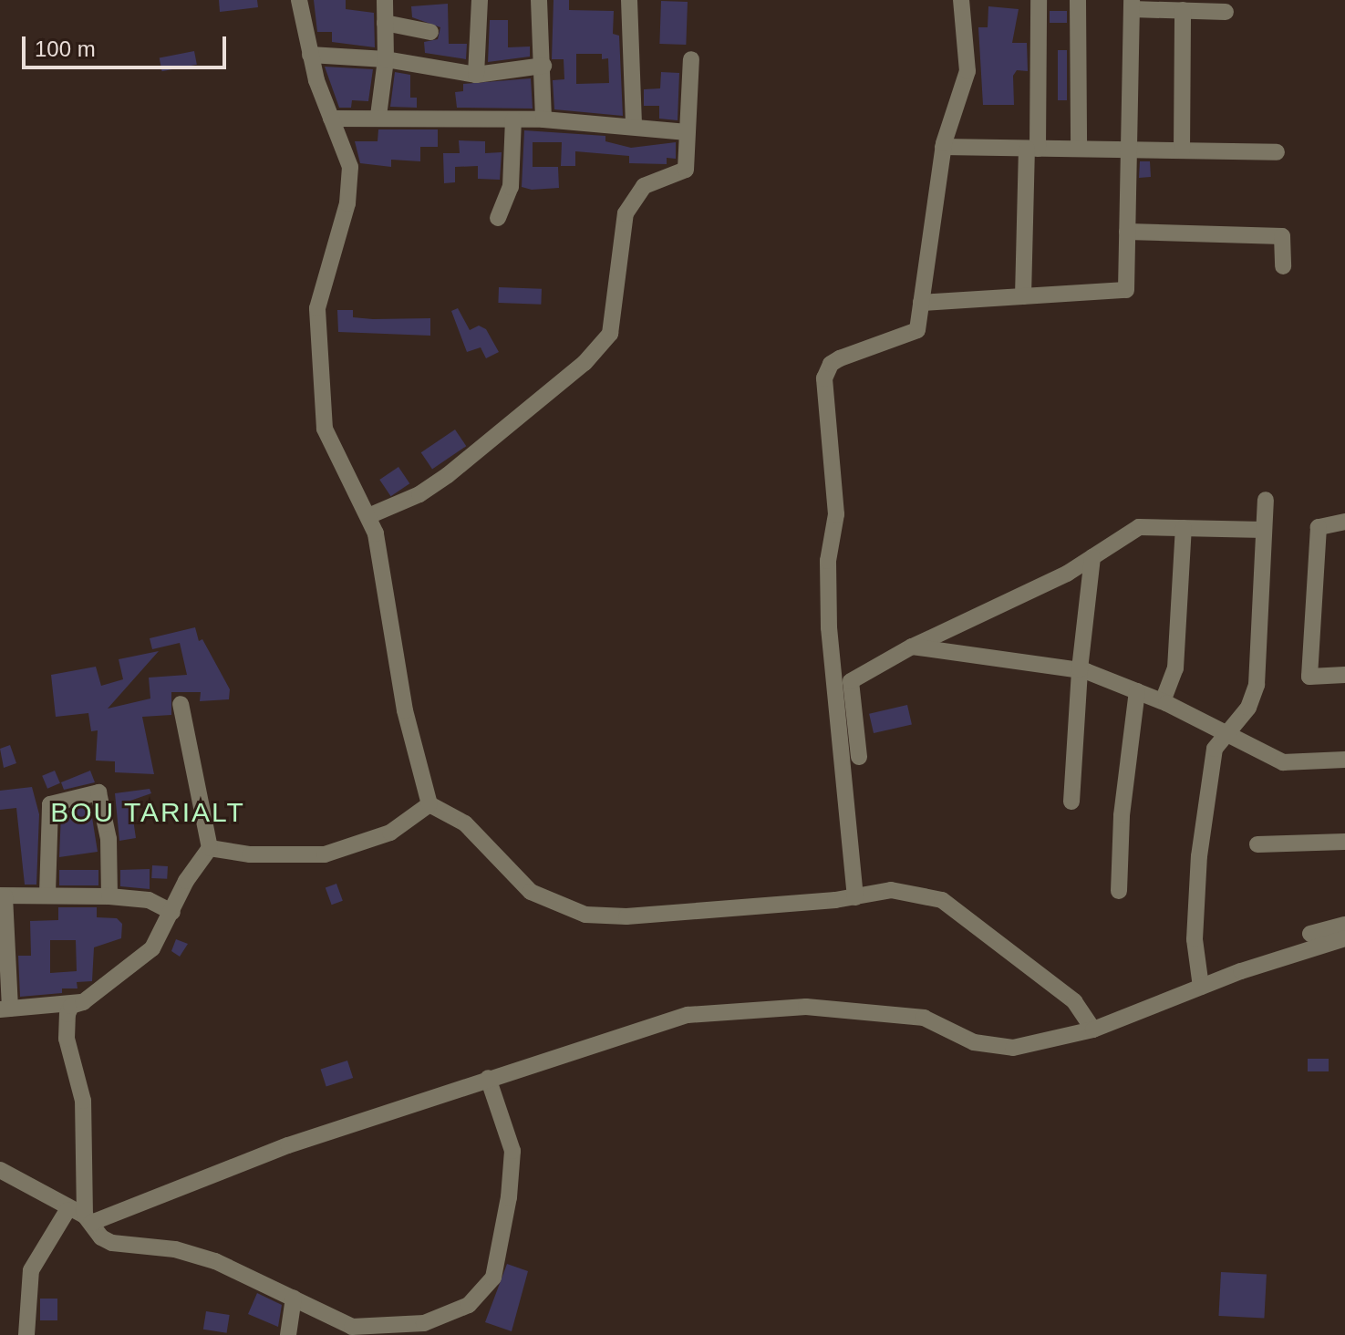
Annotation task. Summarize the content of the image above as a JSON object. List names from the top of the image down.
{
  "districts": ["BOU TARIALT"],
  "scale_bar": "100 m"
}
